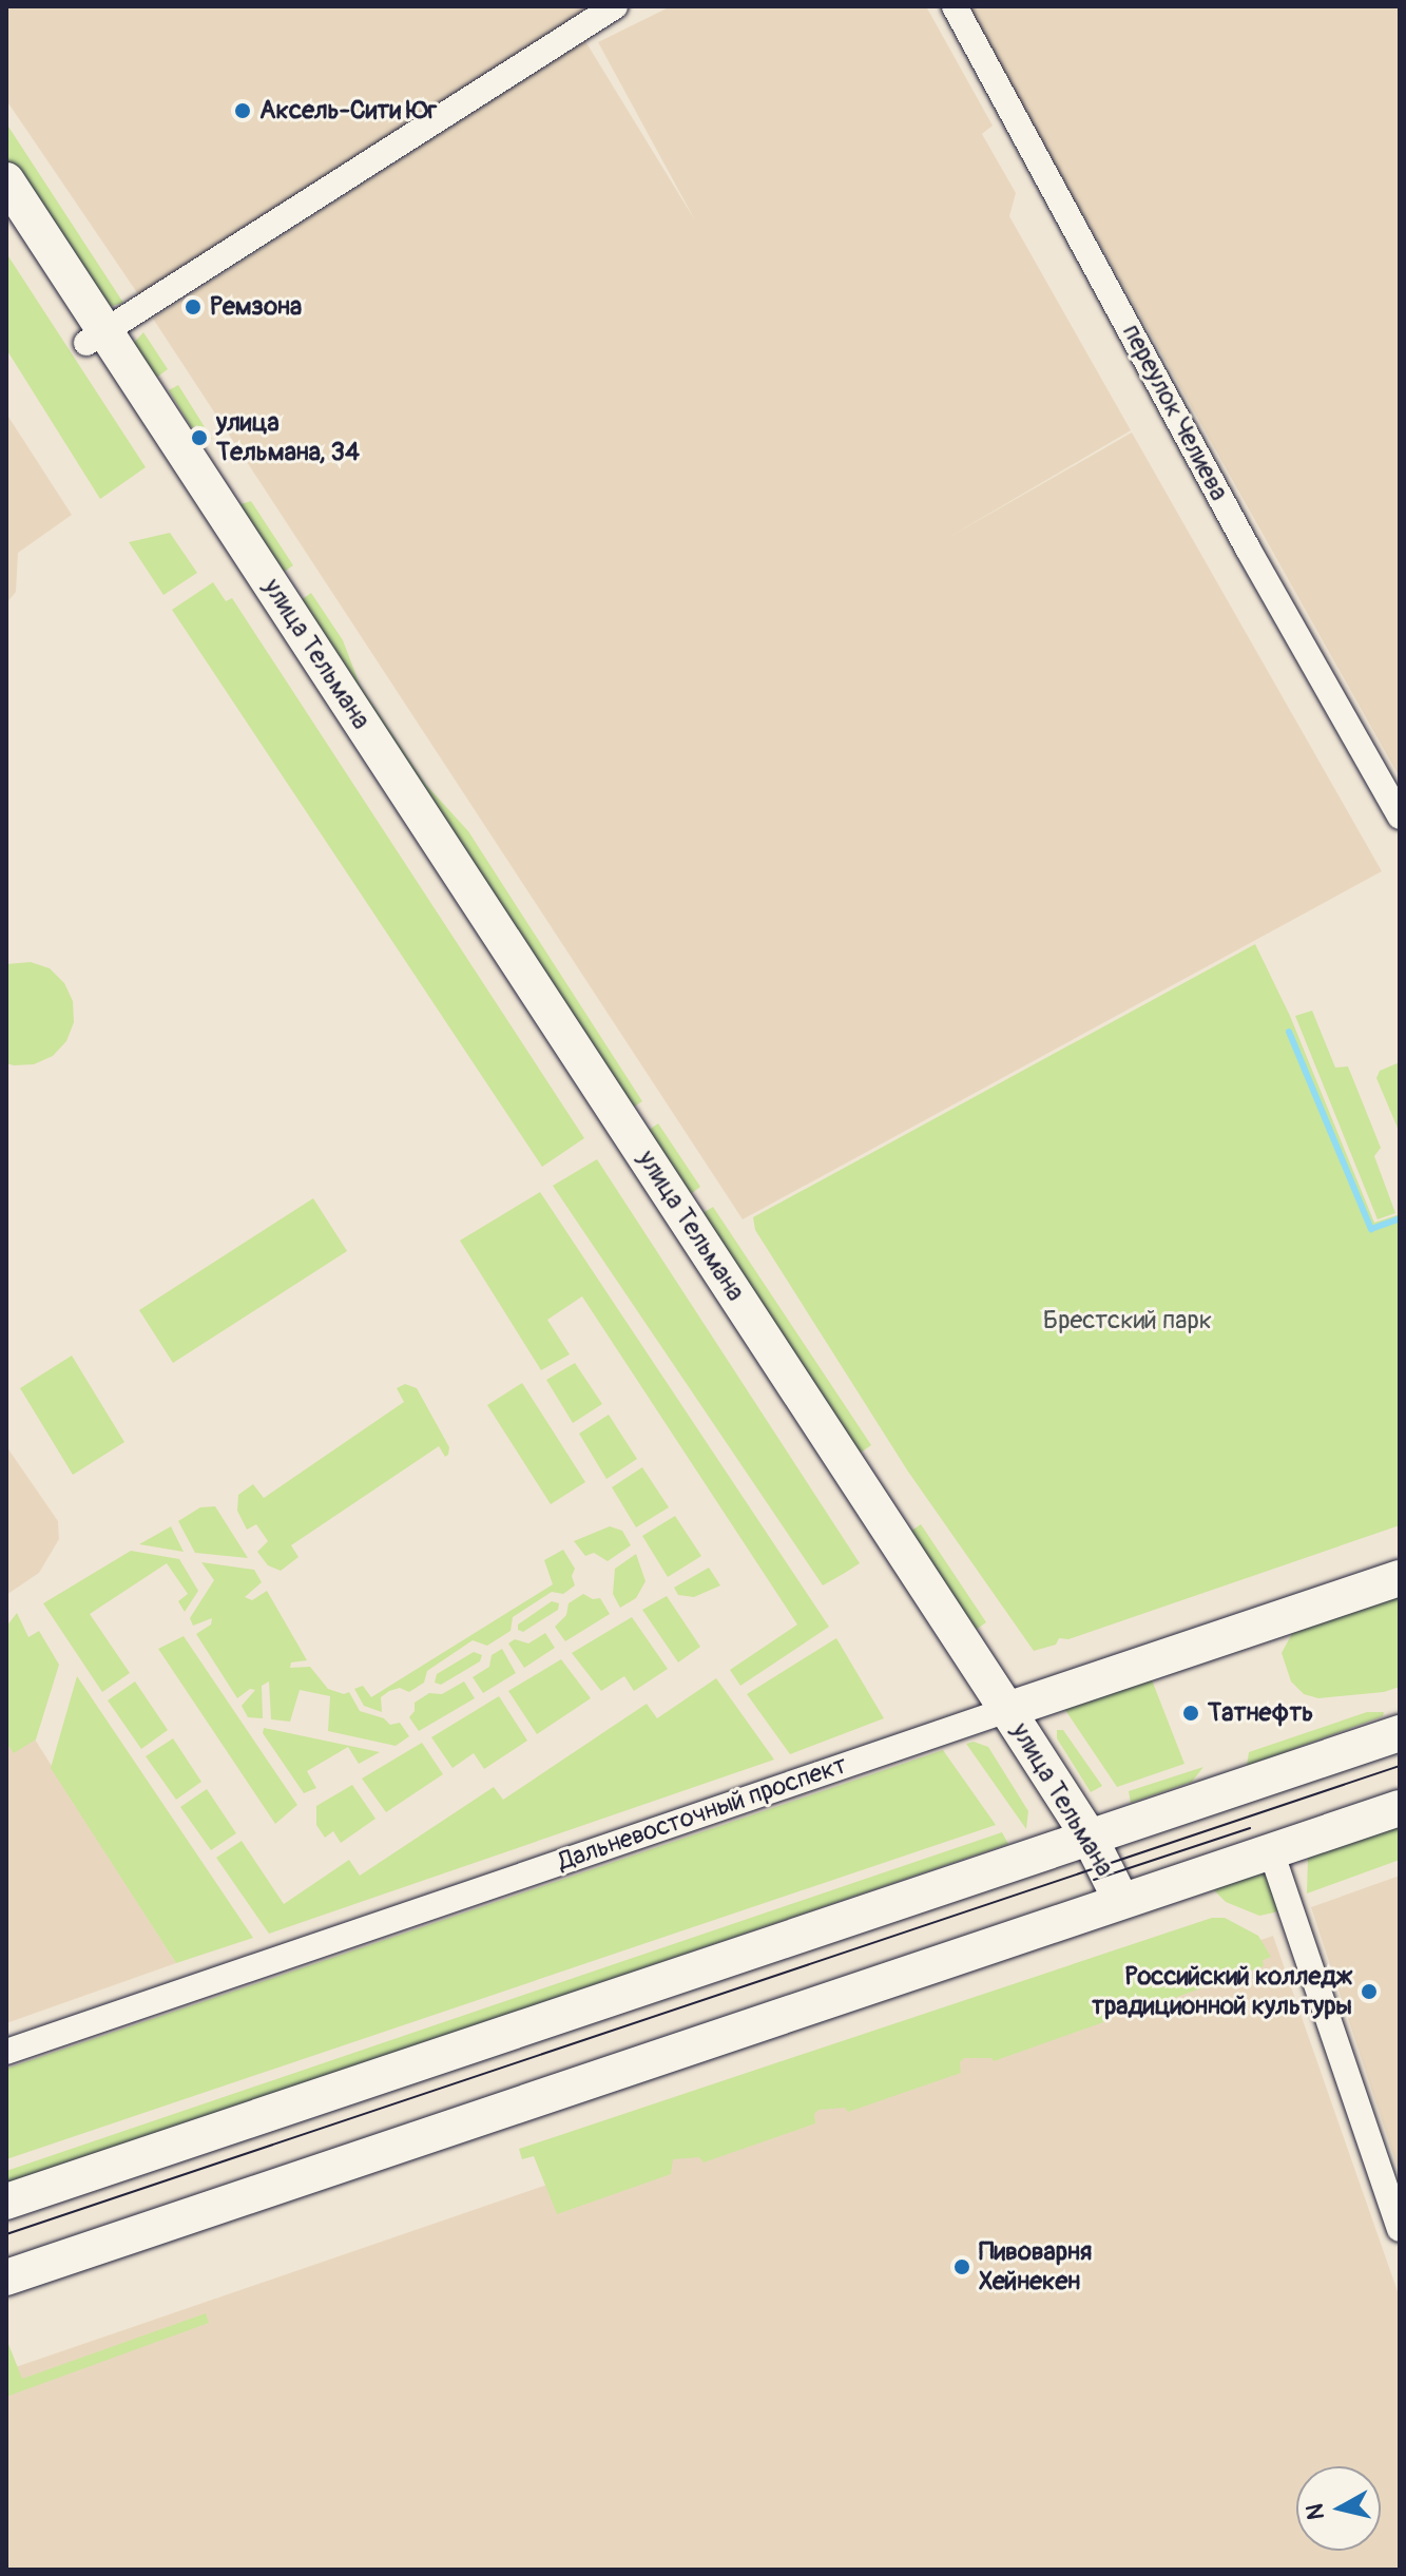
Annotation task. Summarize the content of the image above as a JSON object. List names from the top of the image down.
{
  "streets": {
    "main road": ["улица Тельмана", "Дальневосточный проспект"],
    "street": ["переулок Челиева"]
  },
  "crossings": [
    ["улица Тельмана", "Дальневосточный проспект"]
  ],
  "parks": ["Брестский парк"],
  "places": [
    "Аксель-Сити Юг",
    "Ремзона",
    "улица Тельмана, 34",
    "Татнефть",
    "Российский колледж традиционной культуры",
    "Пивоварня Хейнекен"
  ],
  "north": "left"
}
